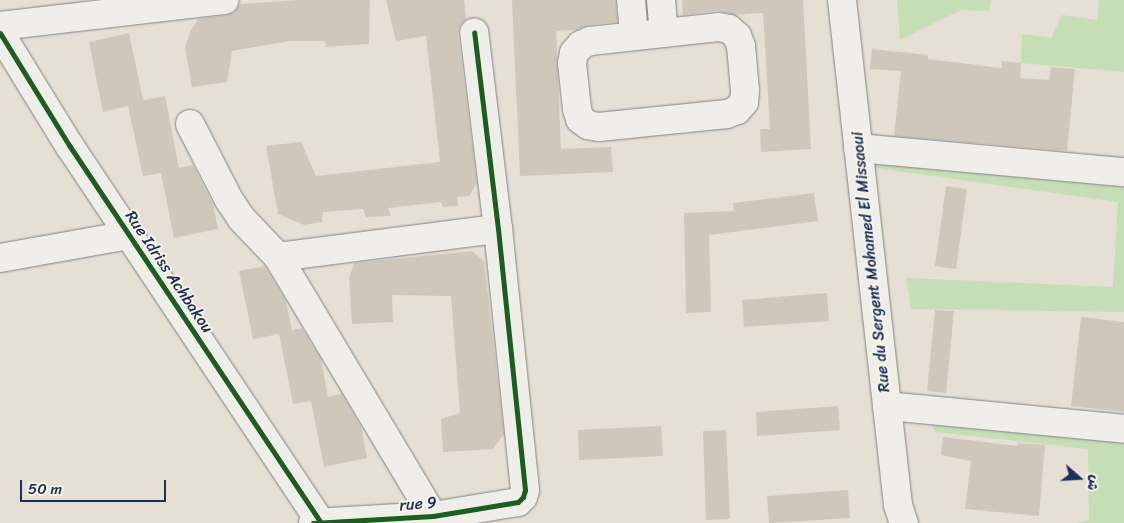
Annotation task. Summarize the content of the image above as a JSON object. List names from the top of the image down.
{
  "streets": {
    "street": ["Rue du Sergent Mohamed El Missaoui", "Rue Idriss Achbakou", "rue 9"]
  },
  "crossings": [
    ["Rue Idriss Achbakou", "rue 9"]
  ],
  "scale_bar": "50 m",
  "north": "right"
}
